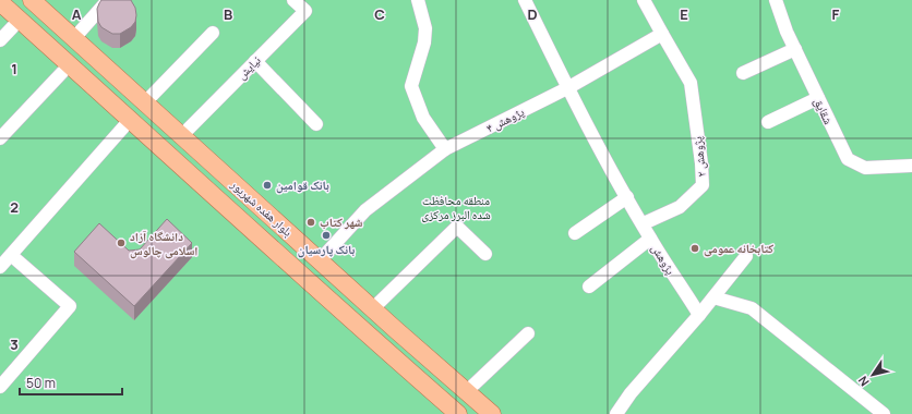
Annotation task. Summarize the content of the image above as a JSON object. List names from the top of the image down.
{
  "streets": {
    "main road": ["بلوار هفده شهریور"],
    "street": [
      "نیایش",
      "شقایق",
      "پژوهش ۴",
      "پژوهش ۲",
      "پژوهش"
    ]
  },
  "crossings": [
    ["نیایش", "بلوار هفده شهریور"],
    ["پژوهش ۴", "پژوهش ۲"],
    ["پژوهش ۴", "بلوار هفده شهریور"],
    ["پژوهش ۴", "پژوهش"],
    ["پژوهش ۲", "پژوهش"]
  ],
  "parks": ["منطقه محافظت شده البرز مرکزی"],
  "places": [
    "بانک قوامین",
    "شهر کتاب",
    "بانک پارسیان",
    "دانشگاه آزاد اسلامی چالوس",
    "کتابخانه عمومی"
  ],
  "scale_bar": "50 m",
  "north": "bottom left",
  "grid": {
    "columns": [
      "A",
      "B",
      "C",
      "D",
      "E",
      "F"
    ],
    "rows": ["1", "2", "3"]
  }
}
